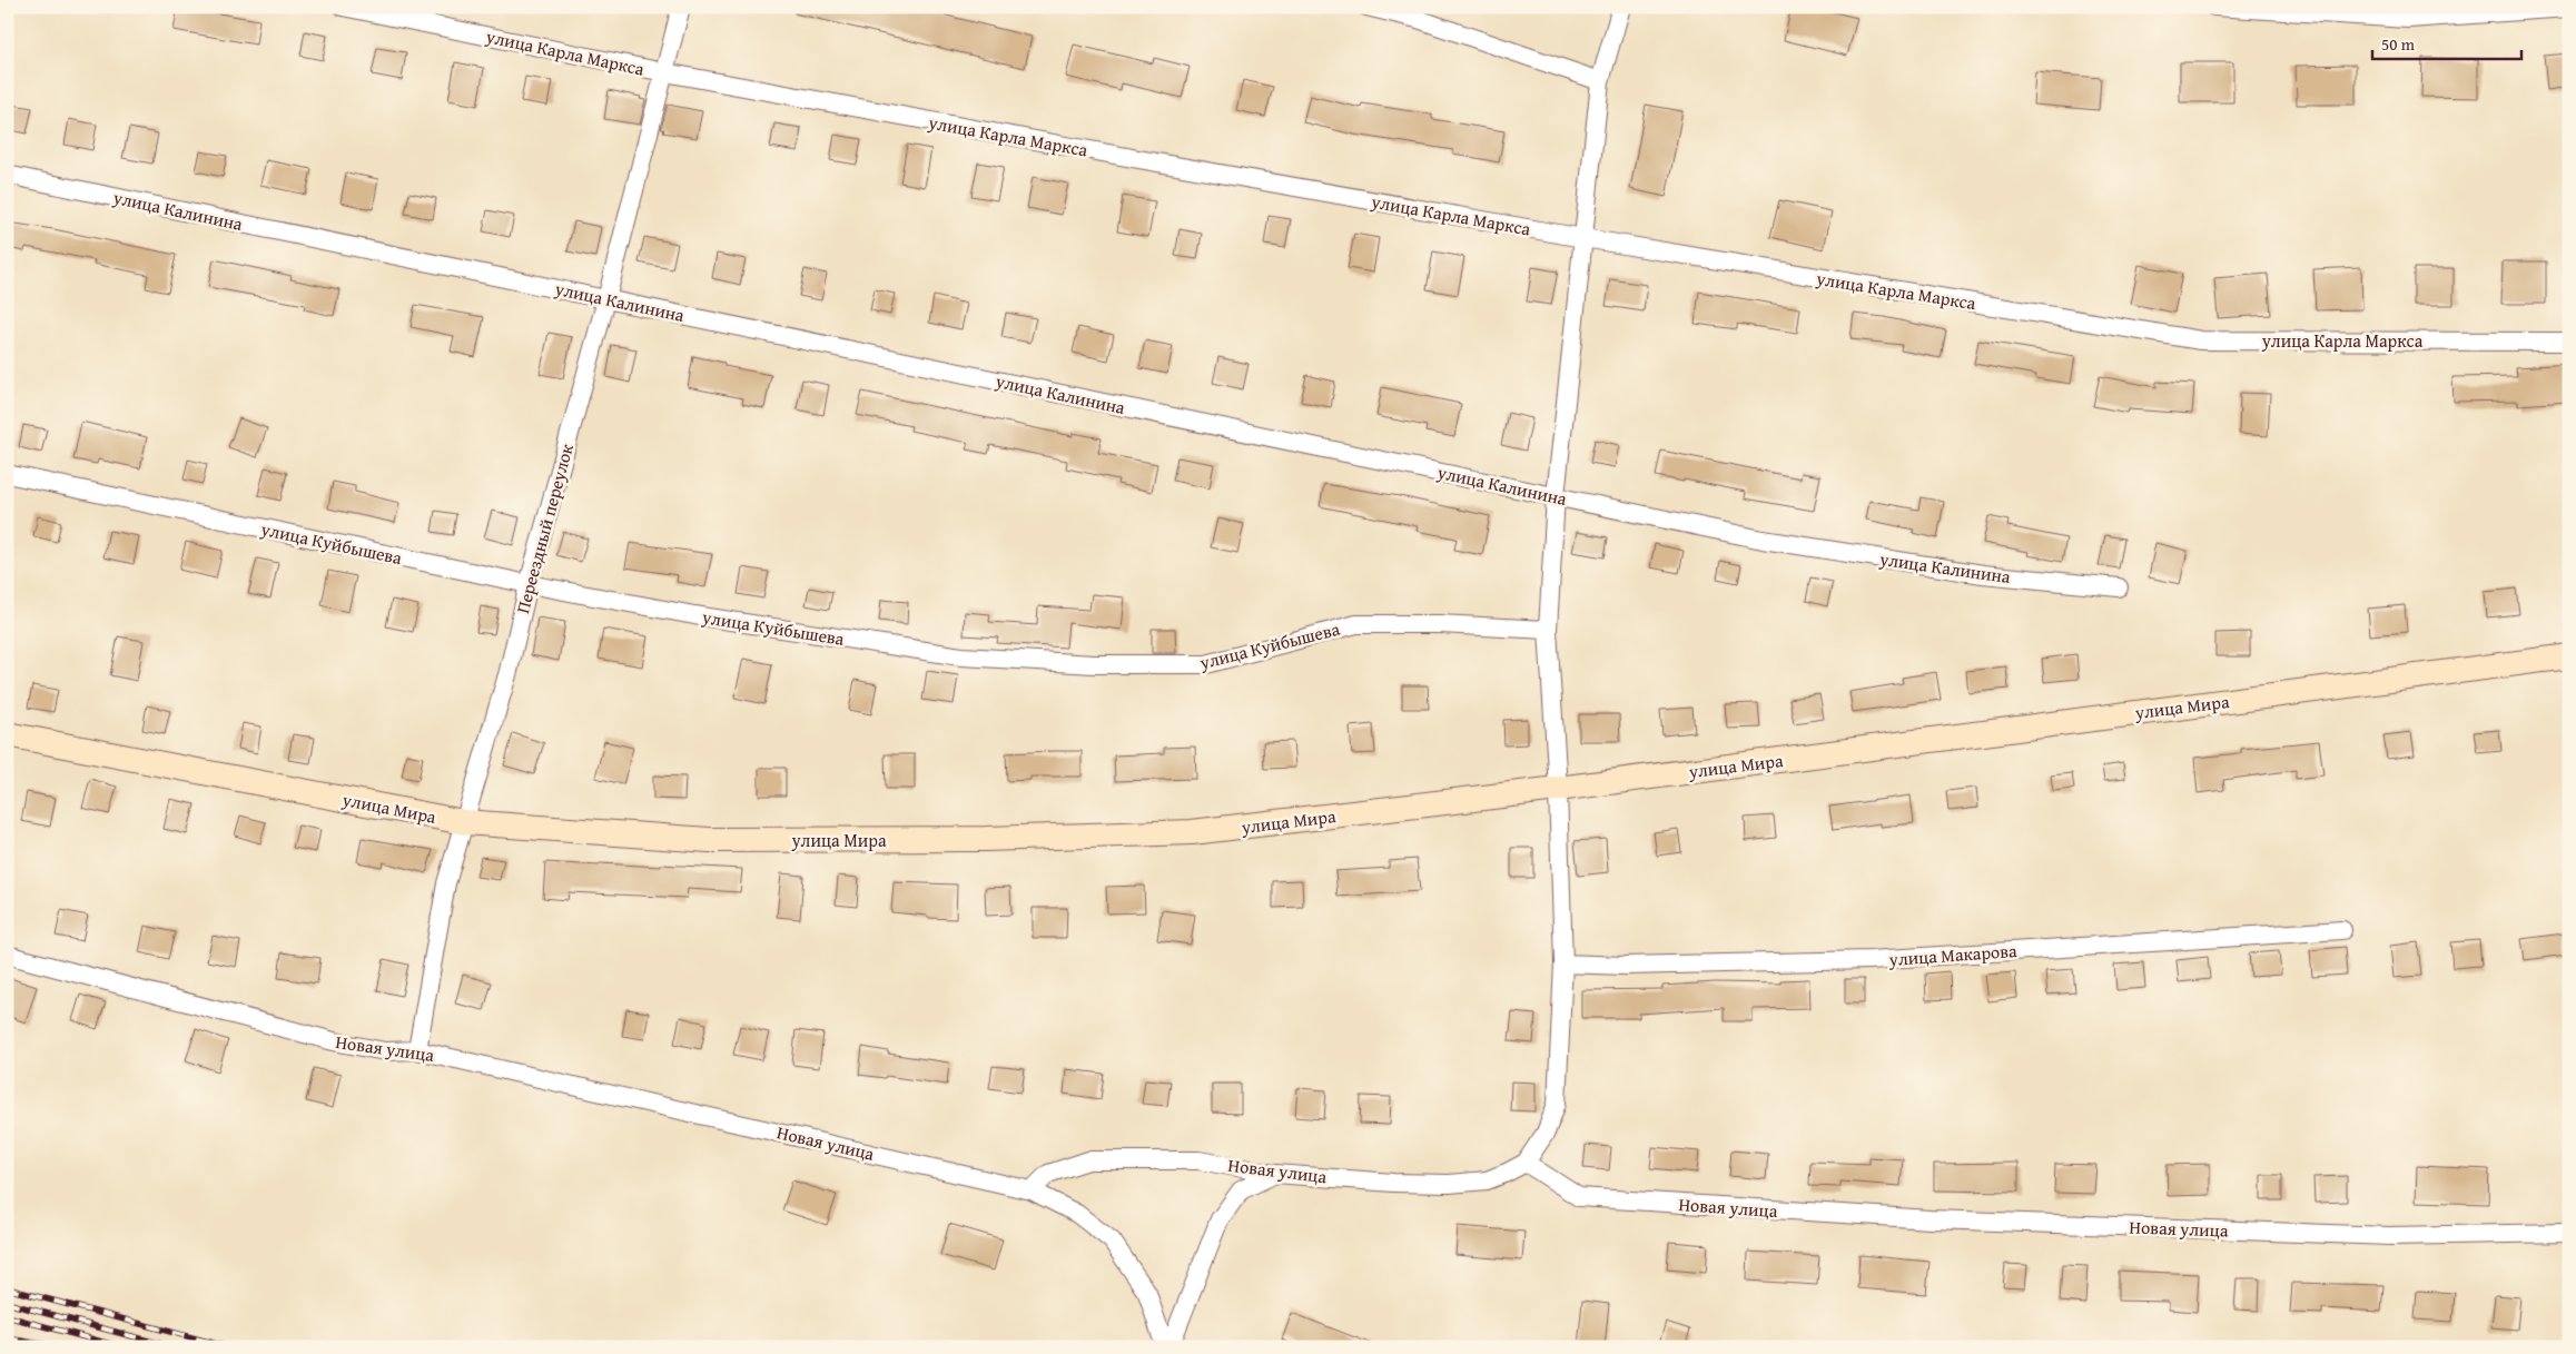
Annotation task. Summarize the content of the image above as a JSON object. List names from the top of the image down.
{
  "streets": {
    "street": [
      "улица Карла Маркса",
      "улица Калинина",
      "Переездный переулок",
      "улица Куйбышева",
      "улица Мира",
      "улица Макарова",
      "Новая улица"
    ]
  },
  "crossings": [
    ["улица Карла Маркса", "Переездный переулок"],
    ["улица Калинина", "Переездный переулок"],
    ["Переездный переулок", "улица Куйбышева"],
    ["Переездный переулок", "улица Мира"],
    ["Переездный переулок", "Новая улица"]
  ],
  "scale_bar": "50 m"
}
